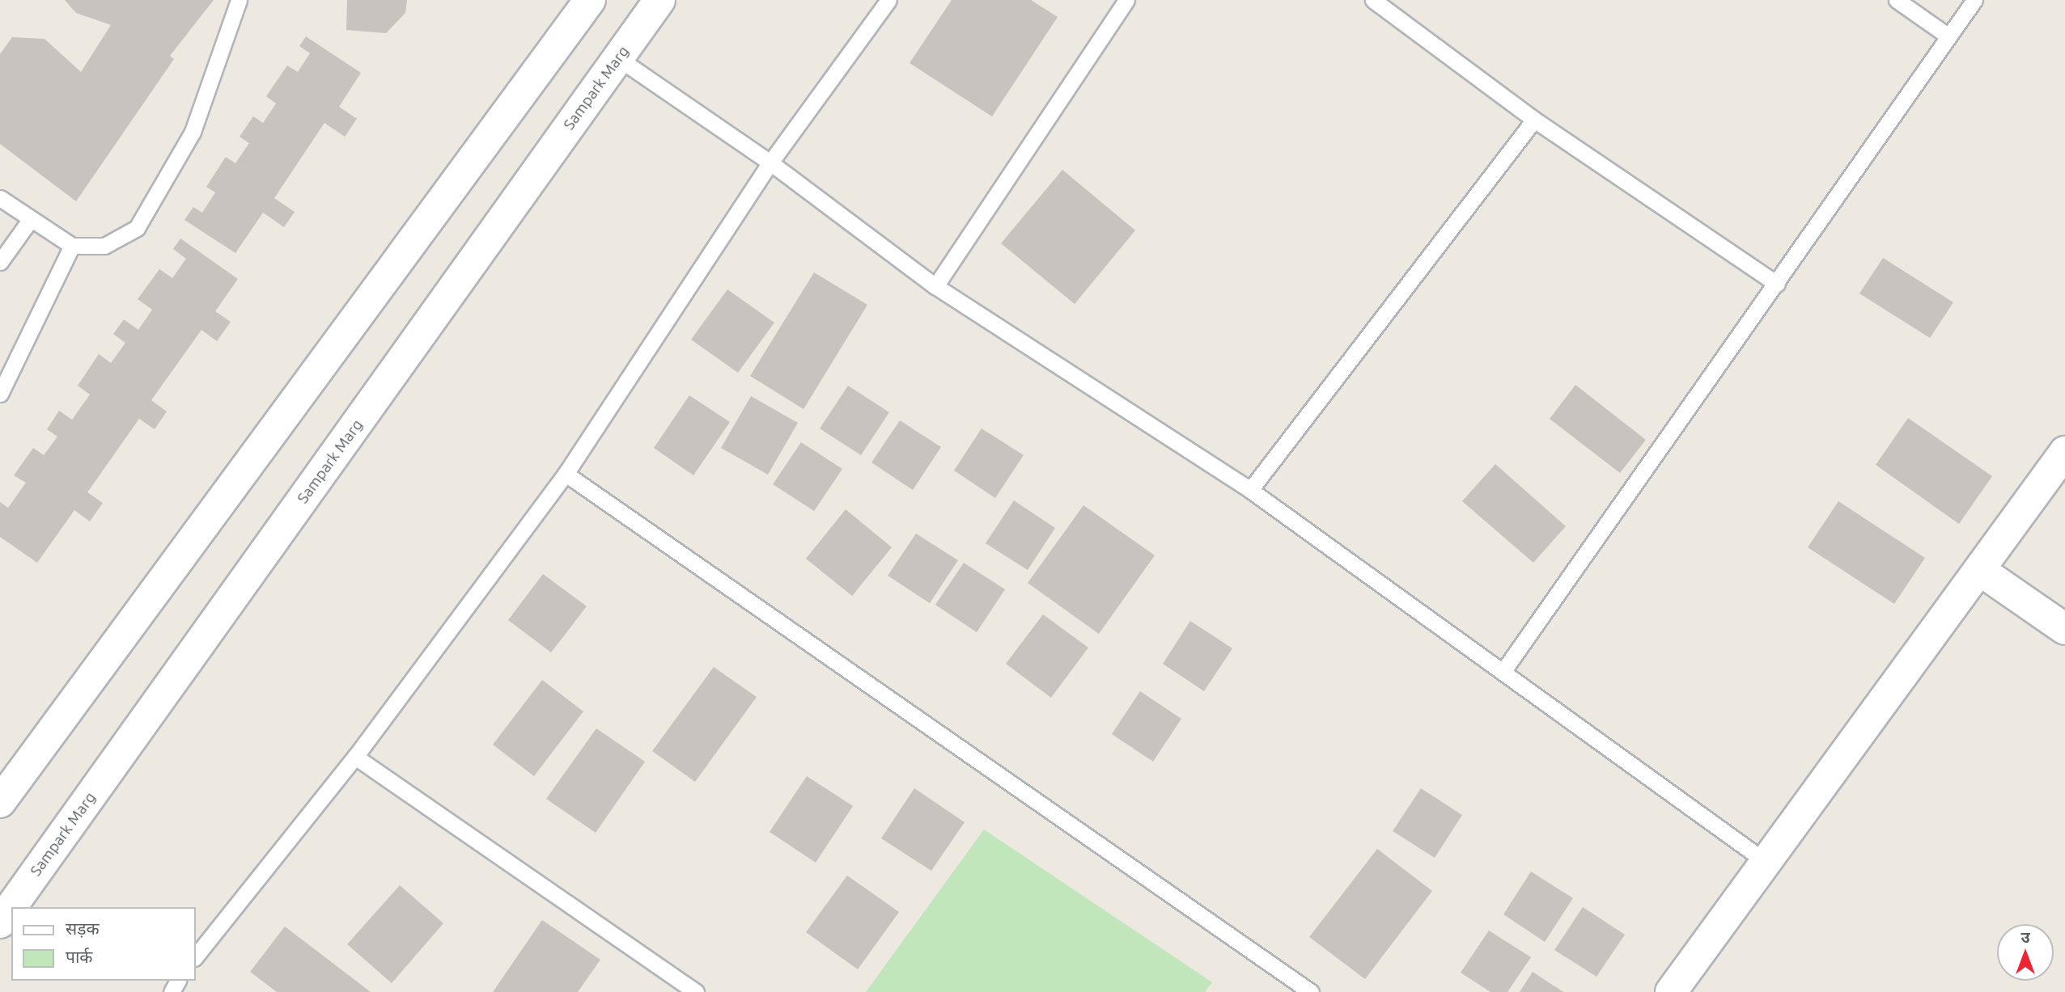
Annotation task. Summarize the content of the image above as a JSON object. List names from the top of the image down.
{
  "streets": {
    "street": ["Sampark Marg"]
  },
  "legend": ["सड़क", "पार्क"],
  "north": "top"
}
